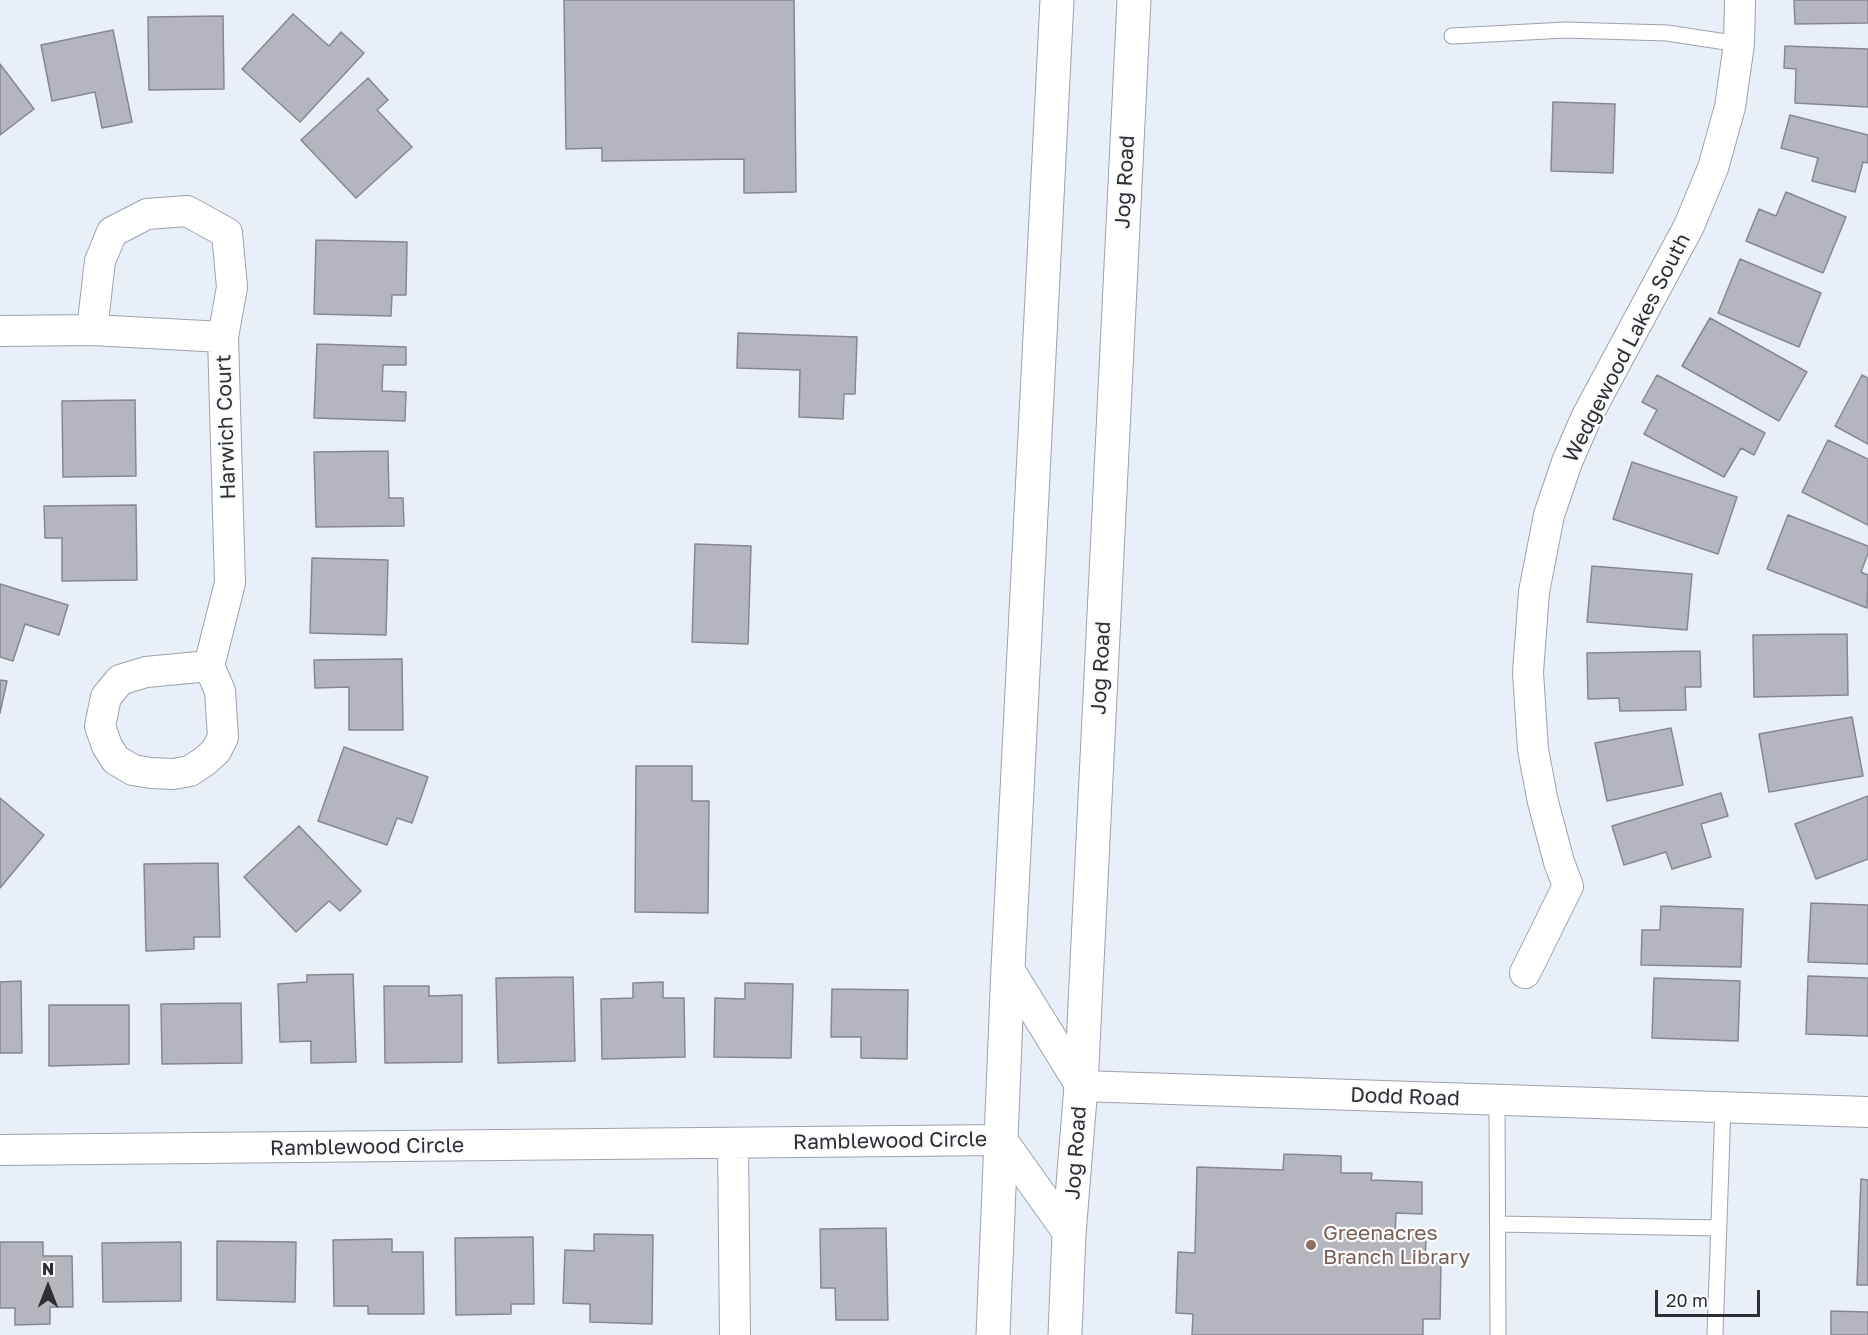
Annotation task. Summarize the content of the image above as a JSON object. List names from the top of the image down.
{
  "streets": {
    "main road": ["Jog Road"],
    "street": [
      "Wedgewood Lakes South",
      "Harwich Court",
      "Dodd Road",
      "Ramblewood Circle"
    ]
  },
  "crossings": [
    ["Jog Road", "Dodd Road"],
    ["Jog Road", "Ramblewood Circle"]
  ],
  "places": ["Greenacres Branch Library"],
  "scale_bar": "20 m",
  "north": "top"
}
